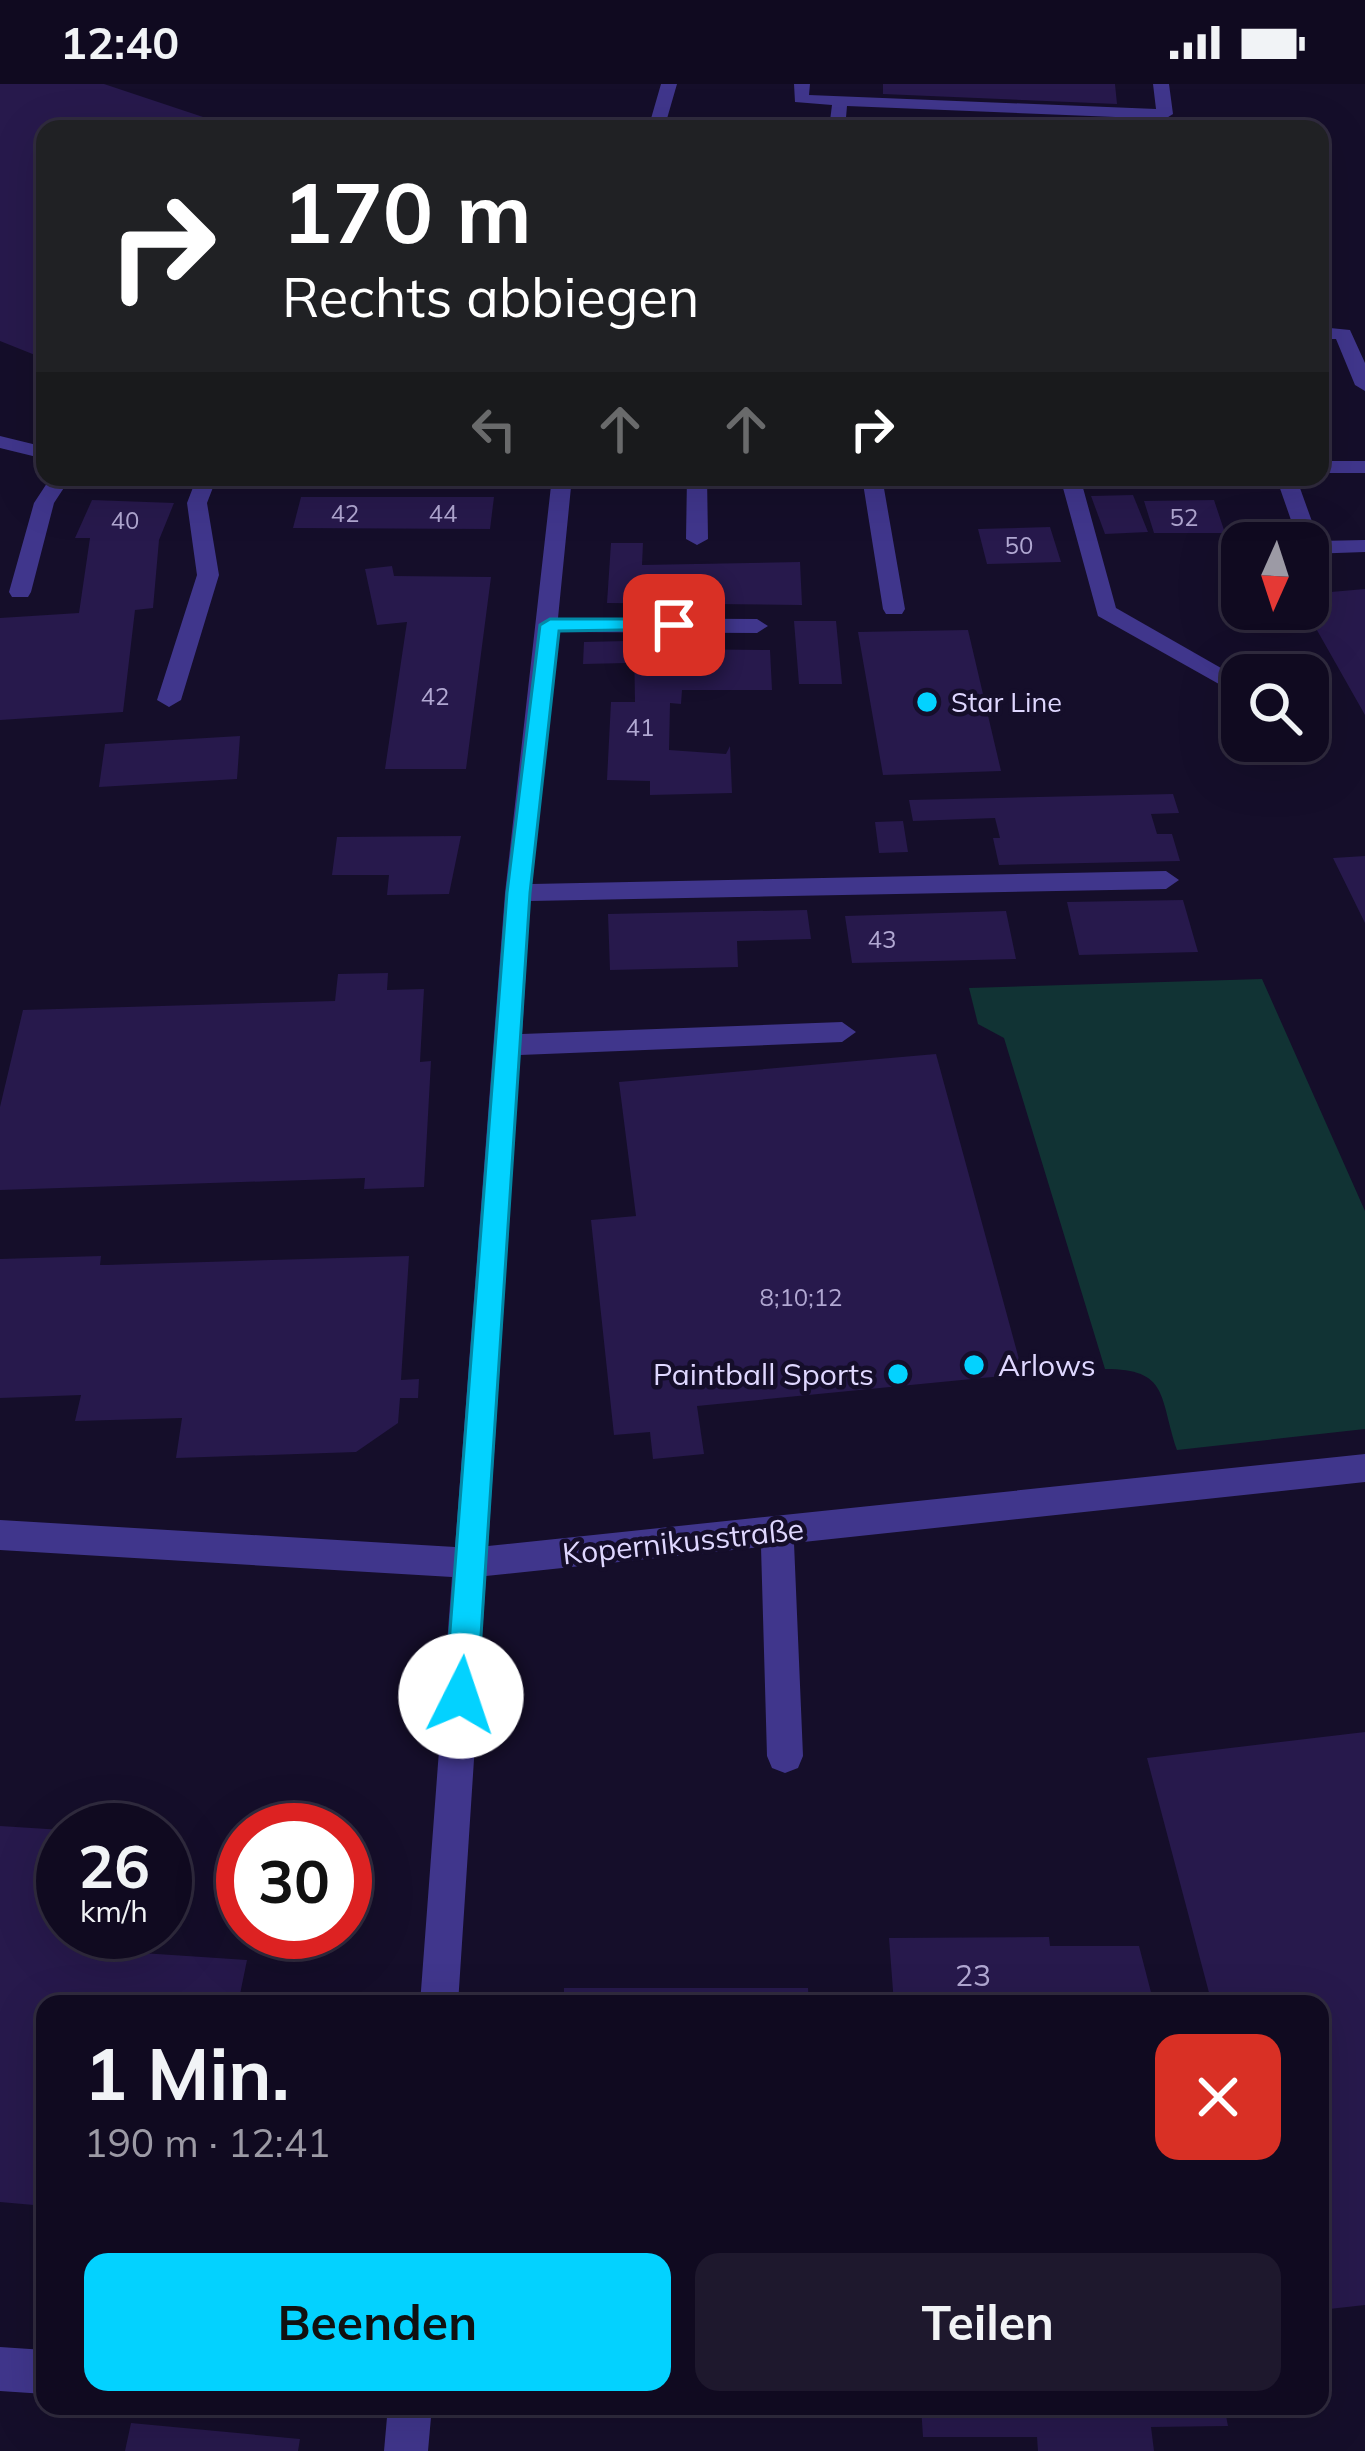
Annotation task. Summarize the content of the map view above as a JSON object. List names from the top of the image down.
{
  "streets": {
    "street": ["Kopernikusstraße"]
  },
  "places": ["Star Line", "Arlows", "Paintball Sports"],
  "house_numbers": [
    "42",
    "44",
    "52",
    "40",
    "50",
    "42",
    "41",
    "43",
    "8;10;12",
    "23"
  ],
  "north": "bottom",
  "page": {
    "status": "12:40",
    "turn": ["170 m", "Rechts abbiegen"],
    "speed": "26 km/h",
    "limit": "30",
    "heading": ["1 Min.", "190 m · 12:41"],
    "buttons": ["Beenden", "Teilen"]
  }
}
